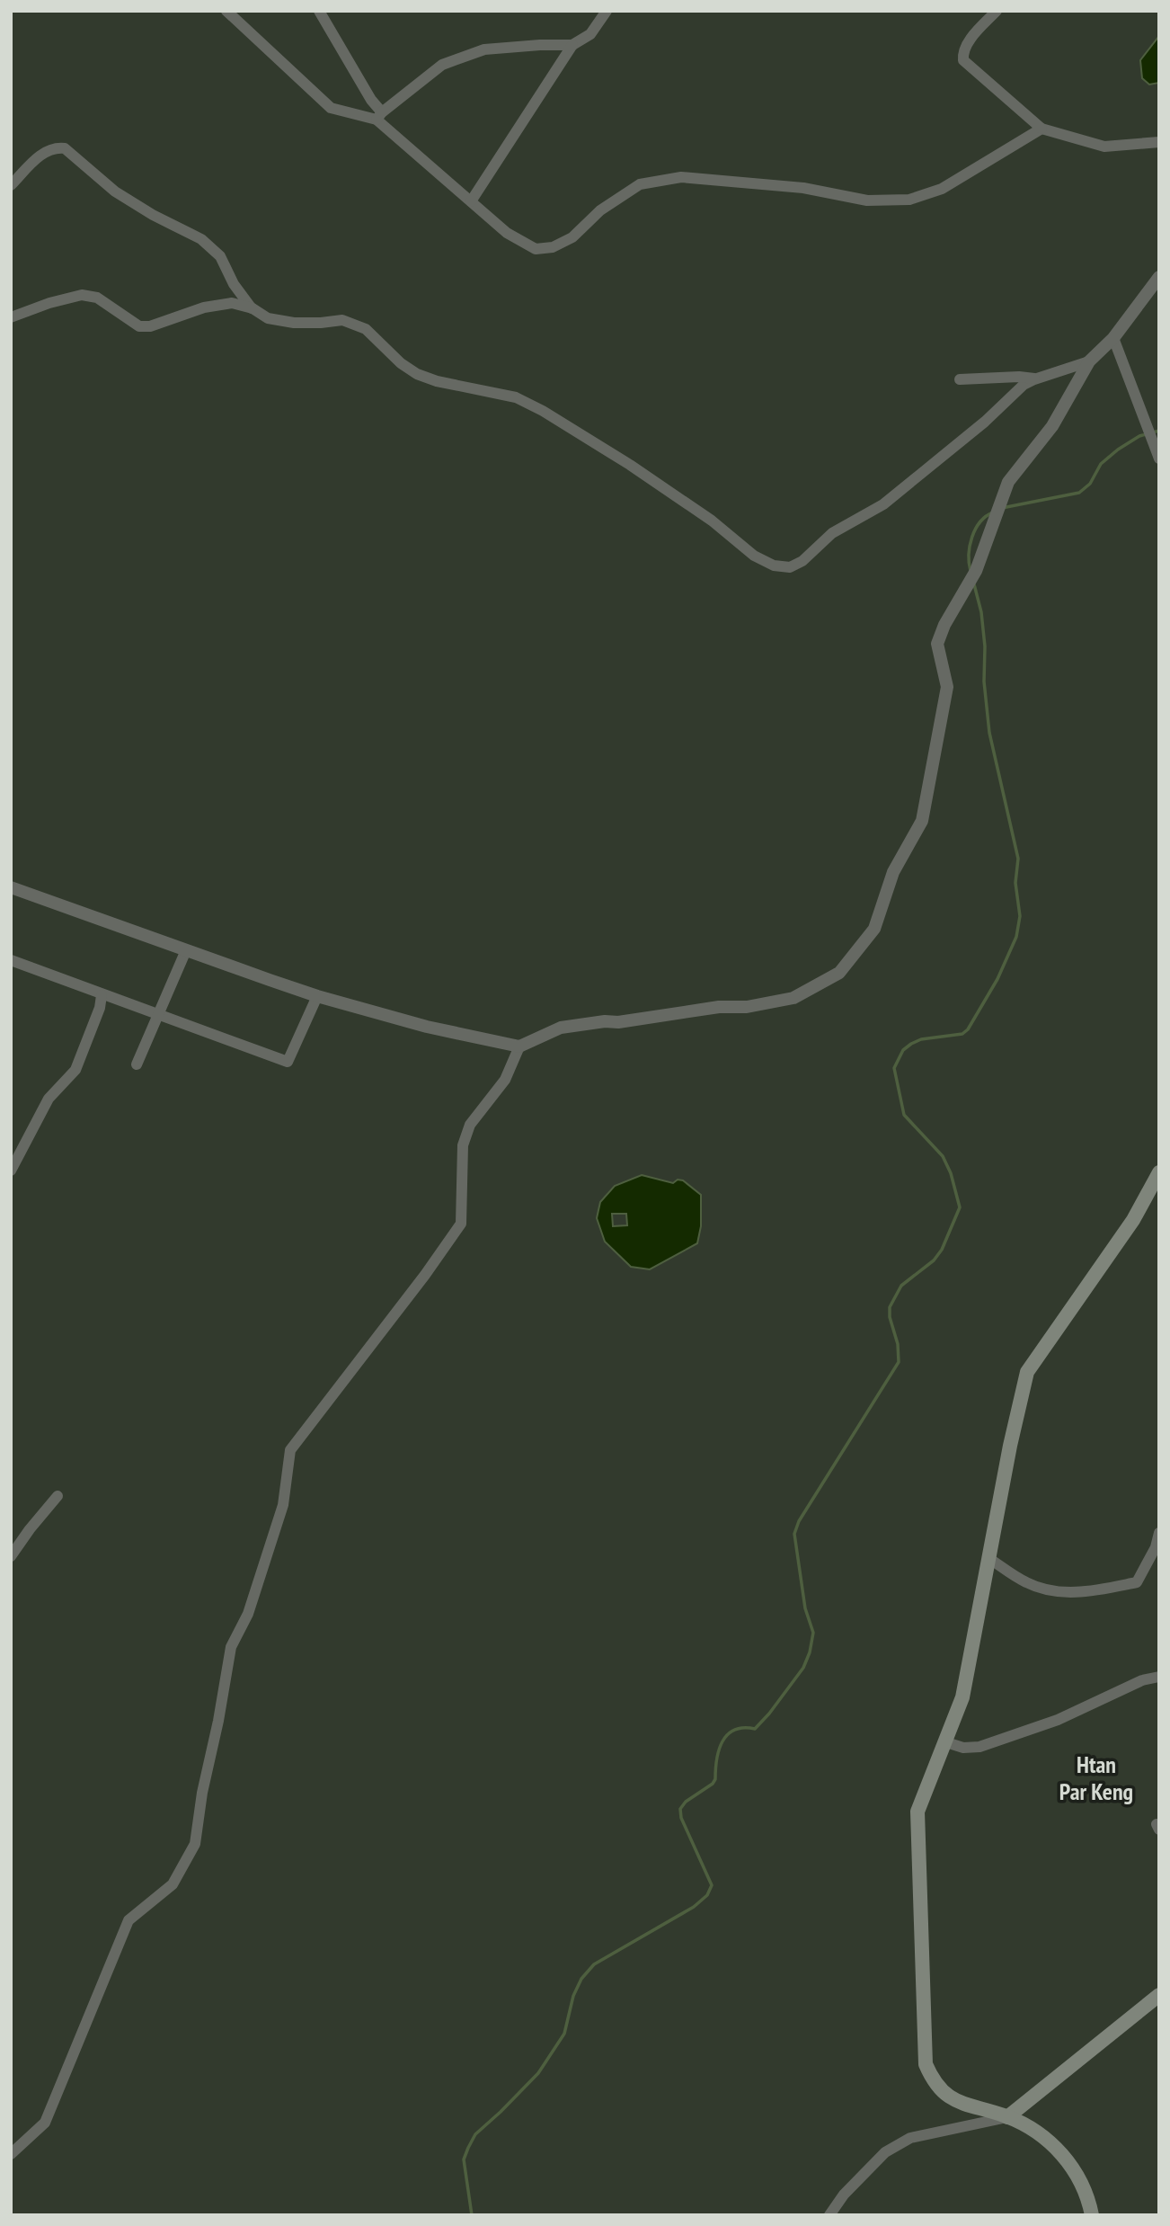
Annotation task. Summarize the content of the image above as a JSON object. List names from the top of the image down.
{
  "districts": ["Htan Par Keng"]
}
